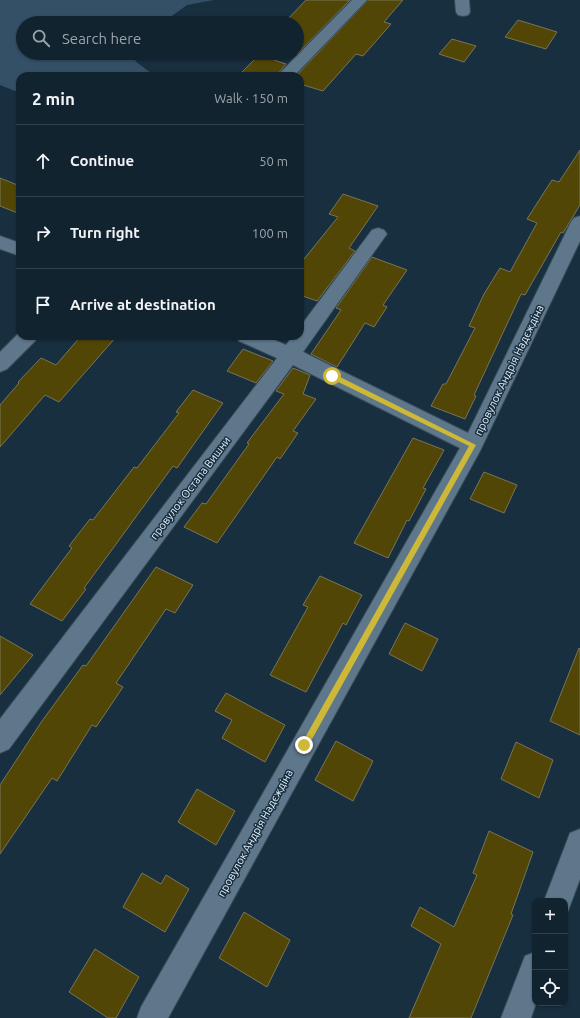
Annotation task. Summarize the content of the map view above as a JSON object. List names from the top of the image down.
{
  "streets": {
    "street": ["провулок Андрія Надєждіна", "провулок Остапа Вишни"]
  },
  "page": {
    "search": "Search here",
    "heading": ["2 min", "Walk · 150 m"],
    "list": [
      ["Continue", "50 m"],
      ["Turn right", "100 m"],
      "Arrive at destination"
    ],
    "map_buttons": ["+", "−"]
  }
}
